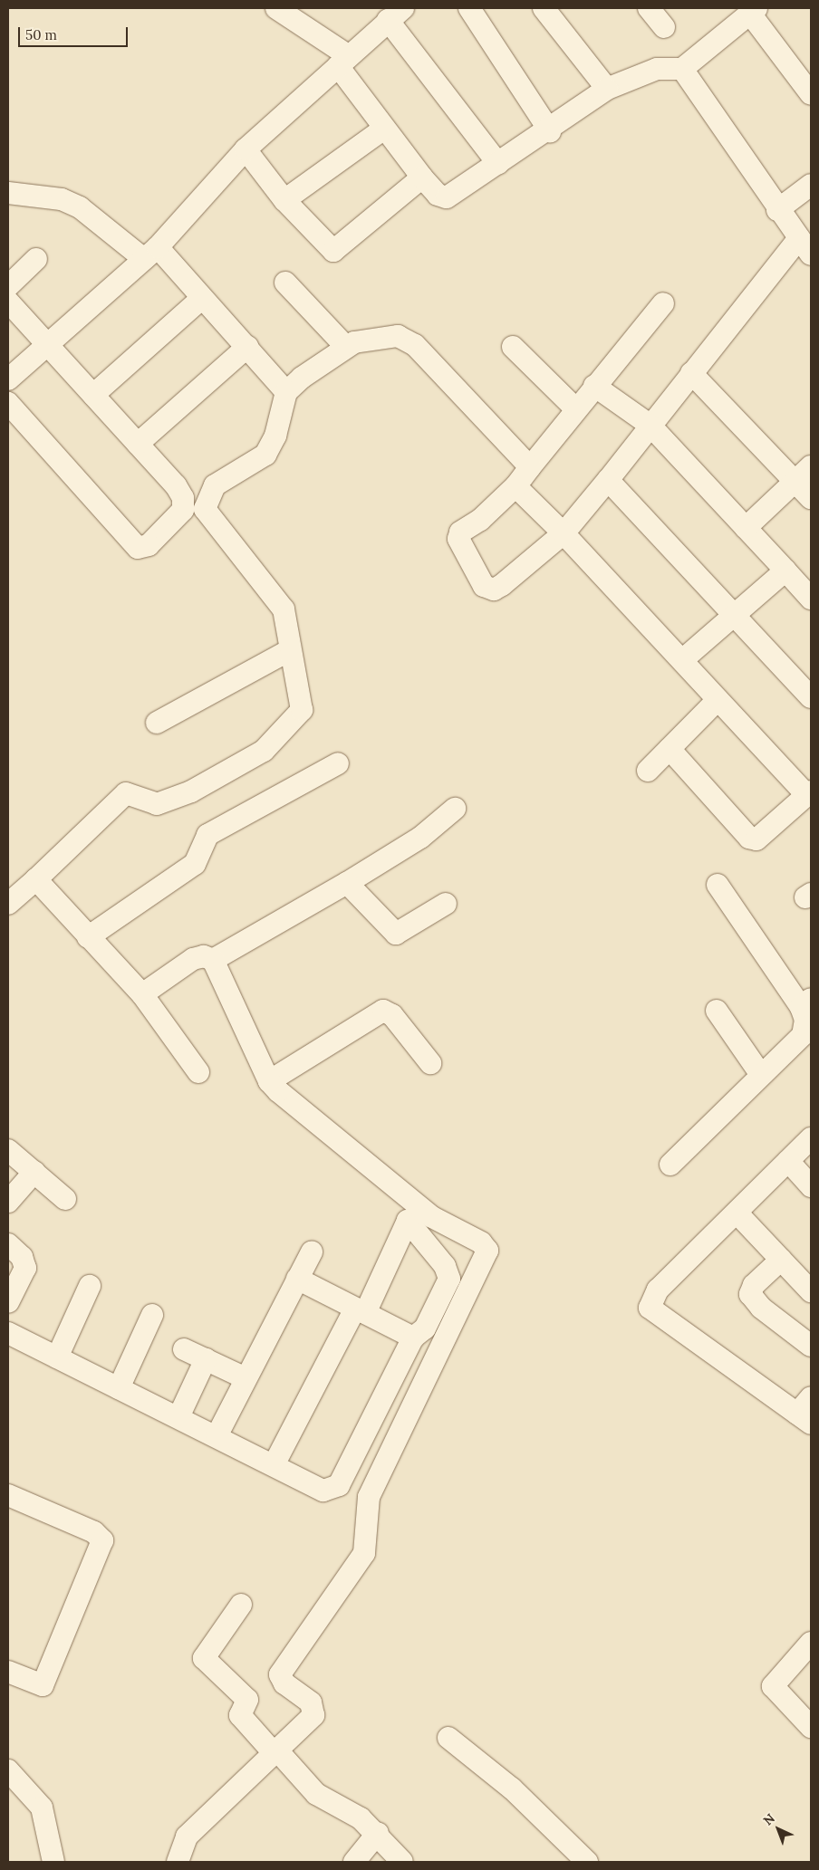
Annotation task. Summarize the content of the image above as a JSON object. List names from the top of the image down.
{
  "scale_bar": "50 m",
  "north": "top left"
}
